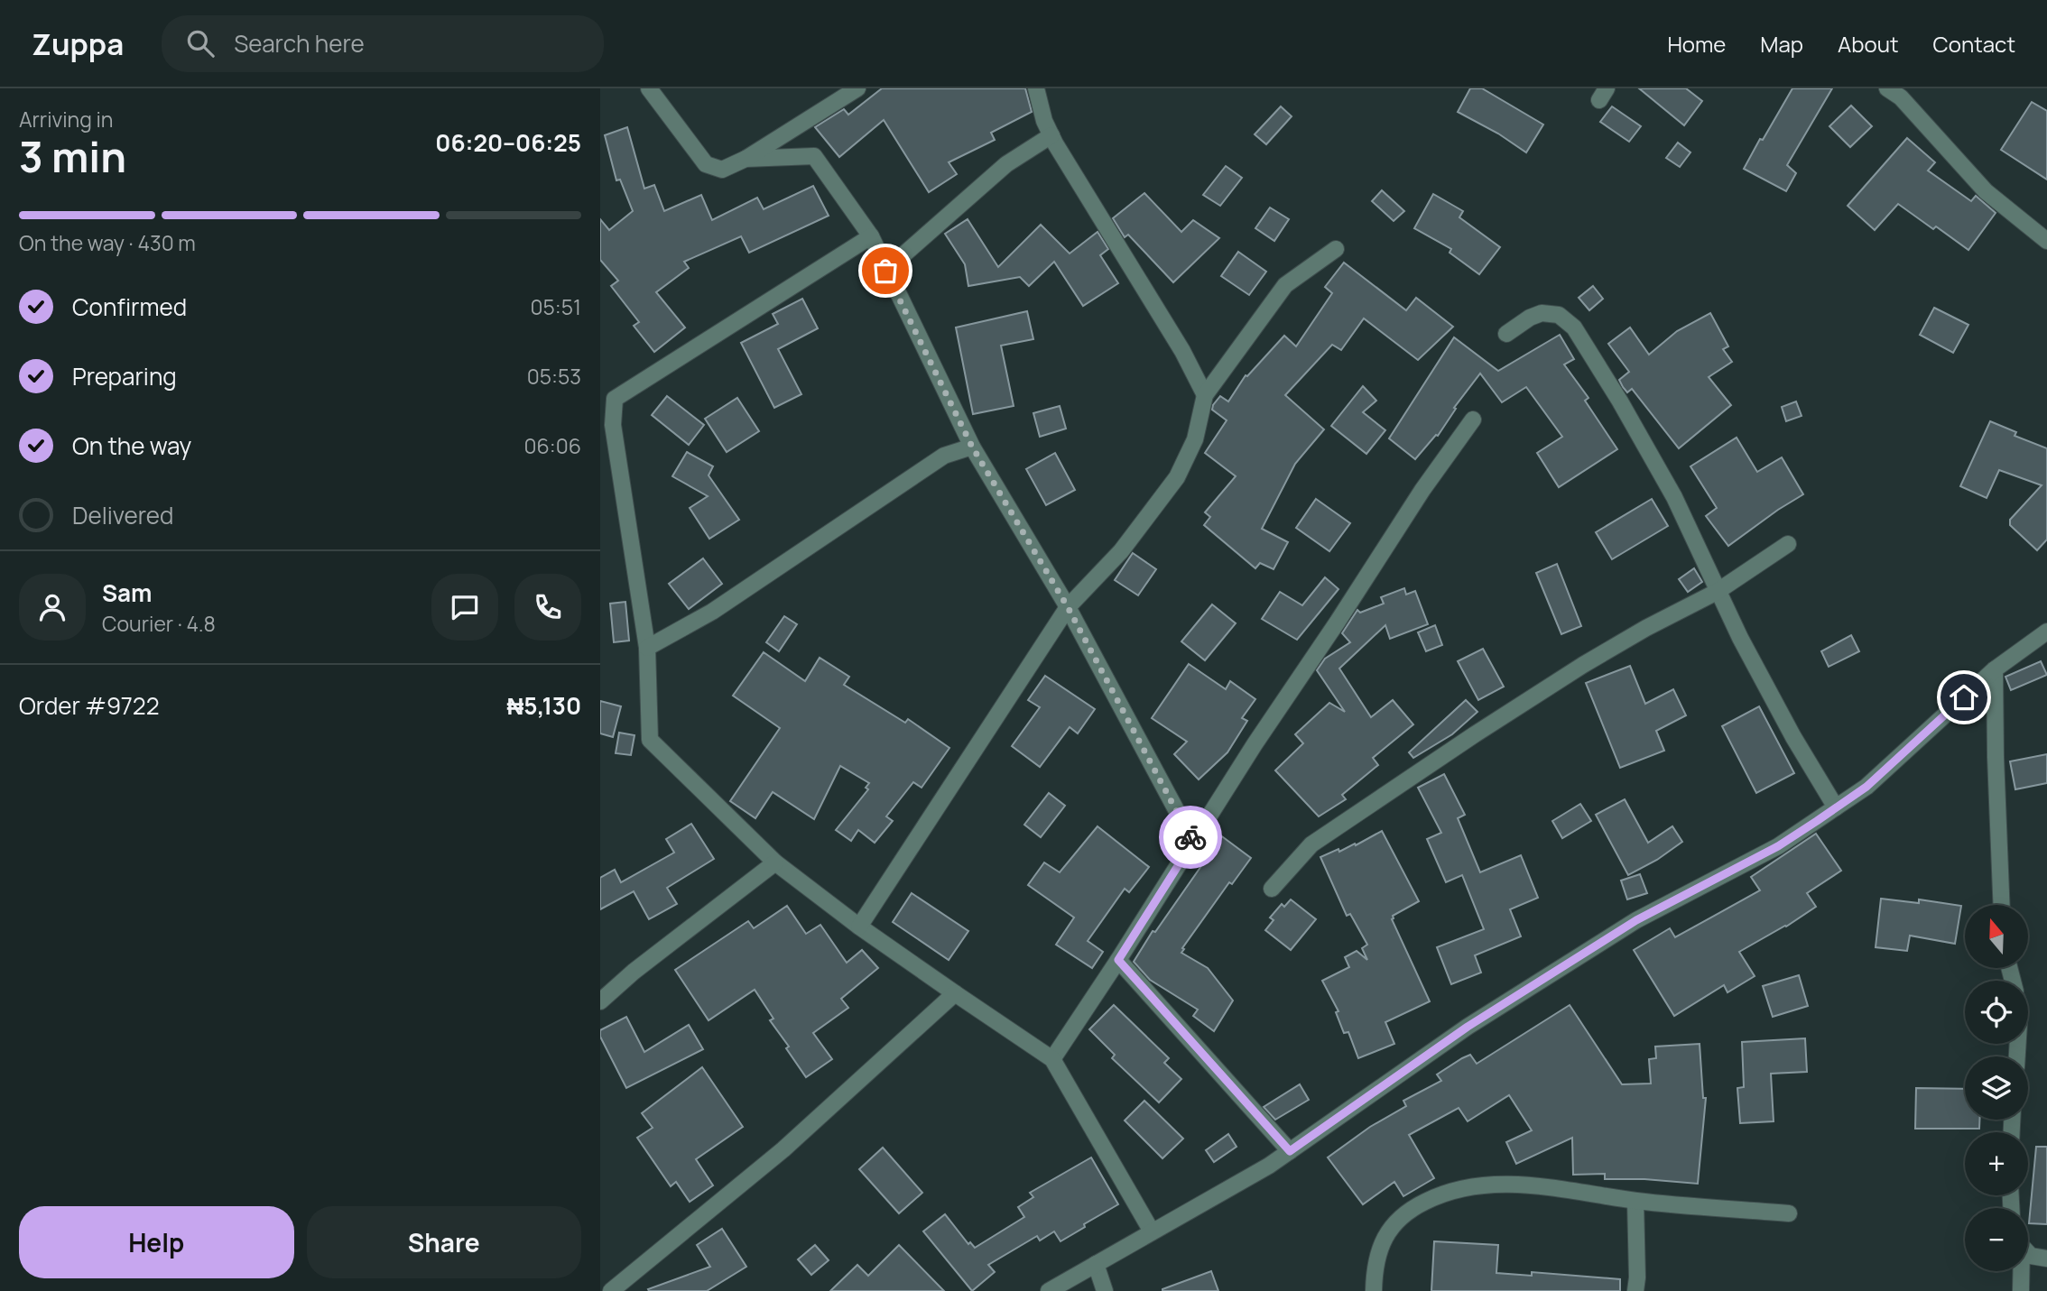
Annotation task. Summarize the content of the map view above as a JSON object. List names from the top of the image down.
{
  "north": "top",
  "page": {
    "header": "Zuppa",
    "search": "Search here",
    "nav": [
      "Home",
      "Map",
      "About",
      "Contact"
    ],
    "heading": ["3 min", "Arriving in", "06:20–06:25"],
    "panel": [
      "Sam",
      "Courier · 4.8",
      "Order #9722",
      "₦5,130"
    ],
    "bar": "On the way · 430 m",
    "list": [
      ["Confirmed", "05:51"],
      ["Preparing", "05:53"],
      ["On the way", "06:06"],
      "Delivered"
    ],
    "map_buttons": ["+", "−"],
    "buttons": ["Help", "Share"]
  }
}
